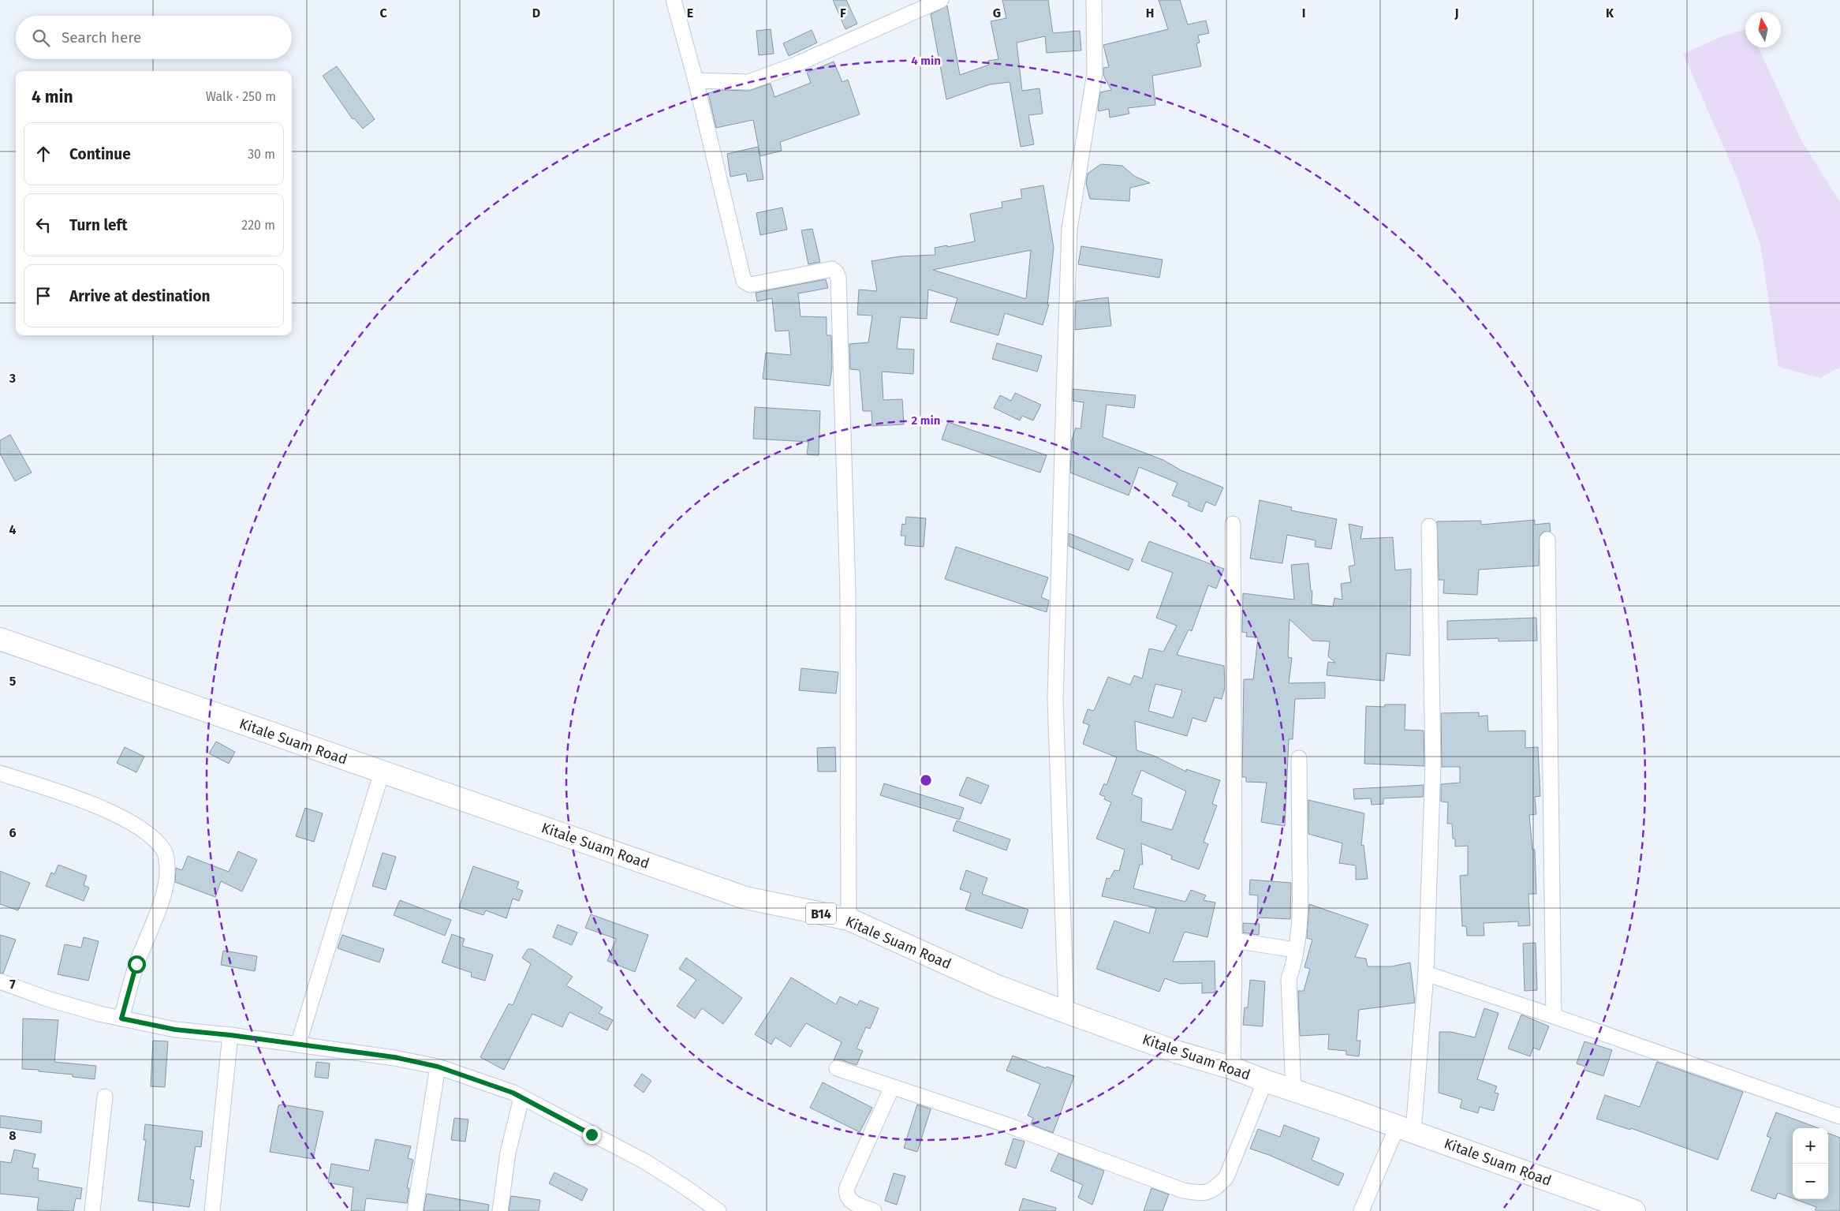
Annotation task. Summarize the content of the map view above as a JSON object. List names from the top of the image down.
{
  "streets": {
    "highway": ["Kitale Suam Road", "B14"]
  },
  "north": "top",
  "page": {
    "search": "Search here",
    "heading": ["4 min", "Walk · 250 m"],
    "list": [
      ["Continue", "30 m"],
      ["Turn left", "220 m"],
      "Arrive at destination"
    ],
    "map_buttons": ["+", "−"]
  },
  "grid": {
    "columns": [
      "C",
      "D",
      "E",
      "F",
      "G",
      "H",
      "I",
      "J",
      "K"
    ],
    "rows": [
      "3",
      "4",
      "5",
      "6",
      "7",
      "8"
    ]
  },
  "rings": ["4 min", "2 min"]
}
